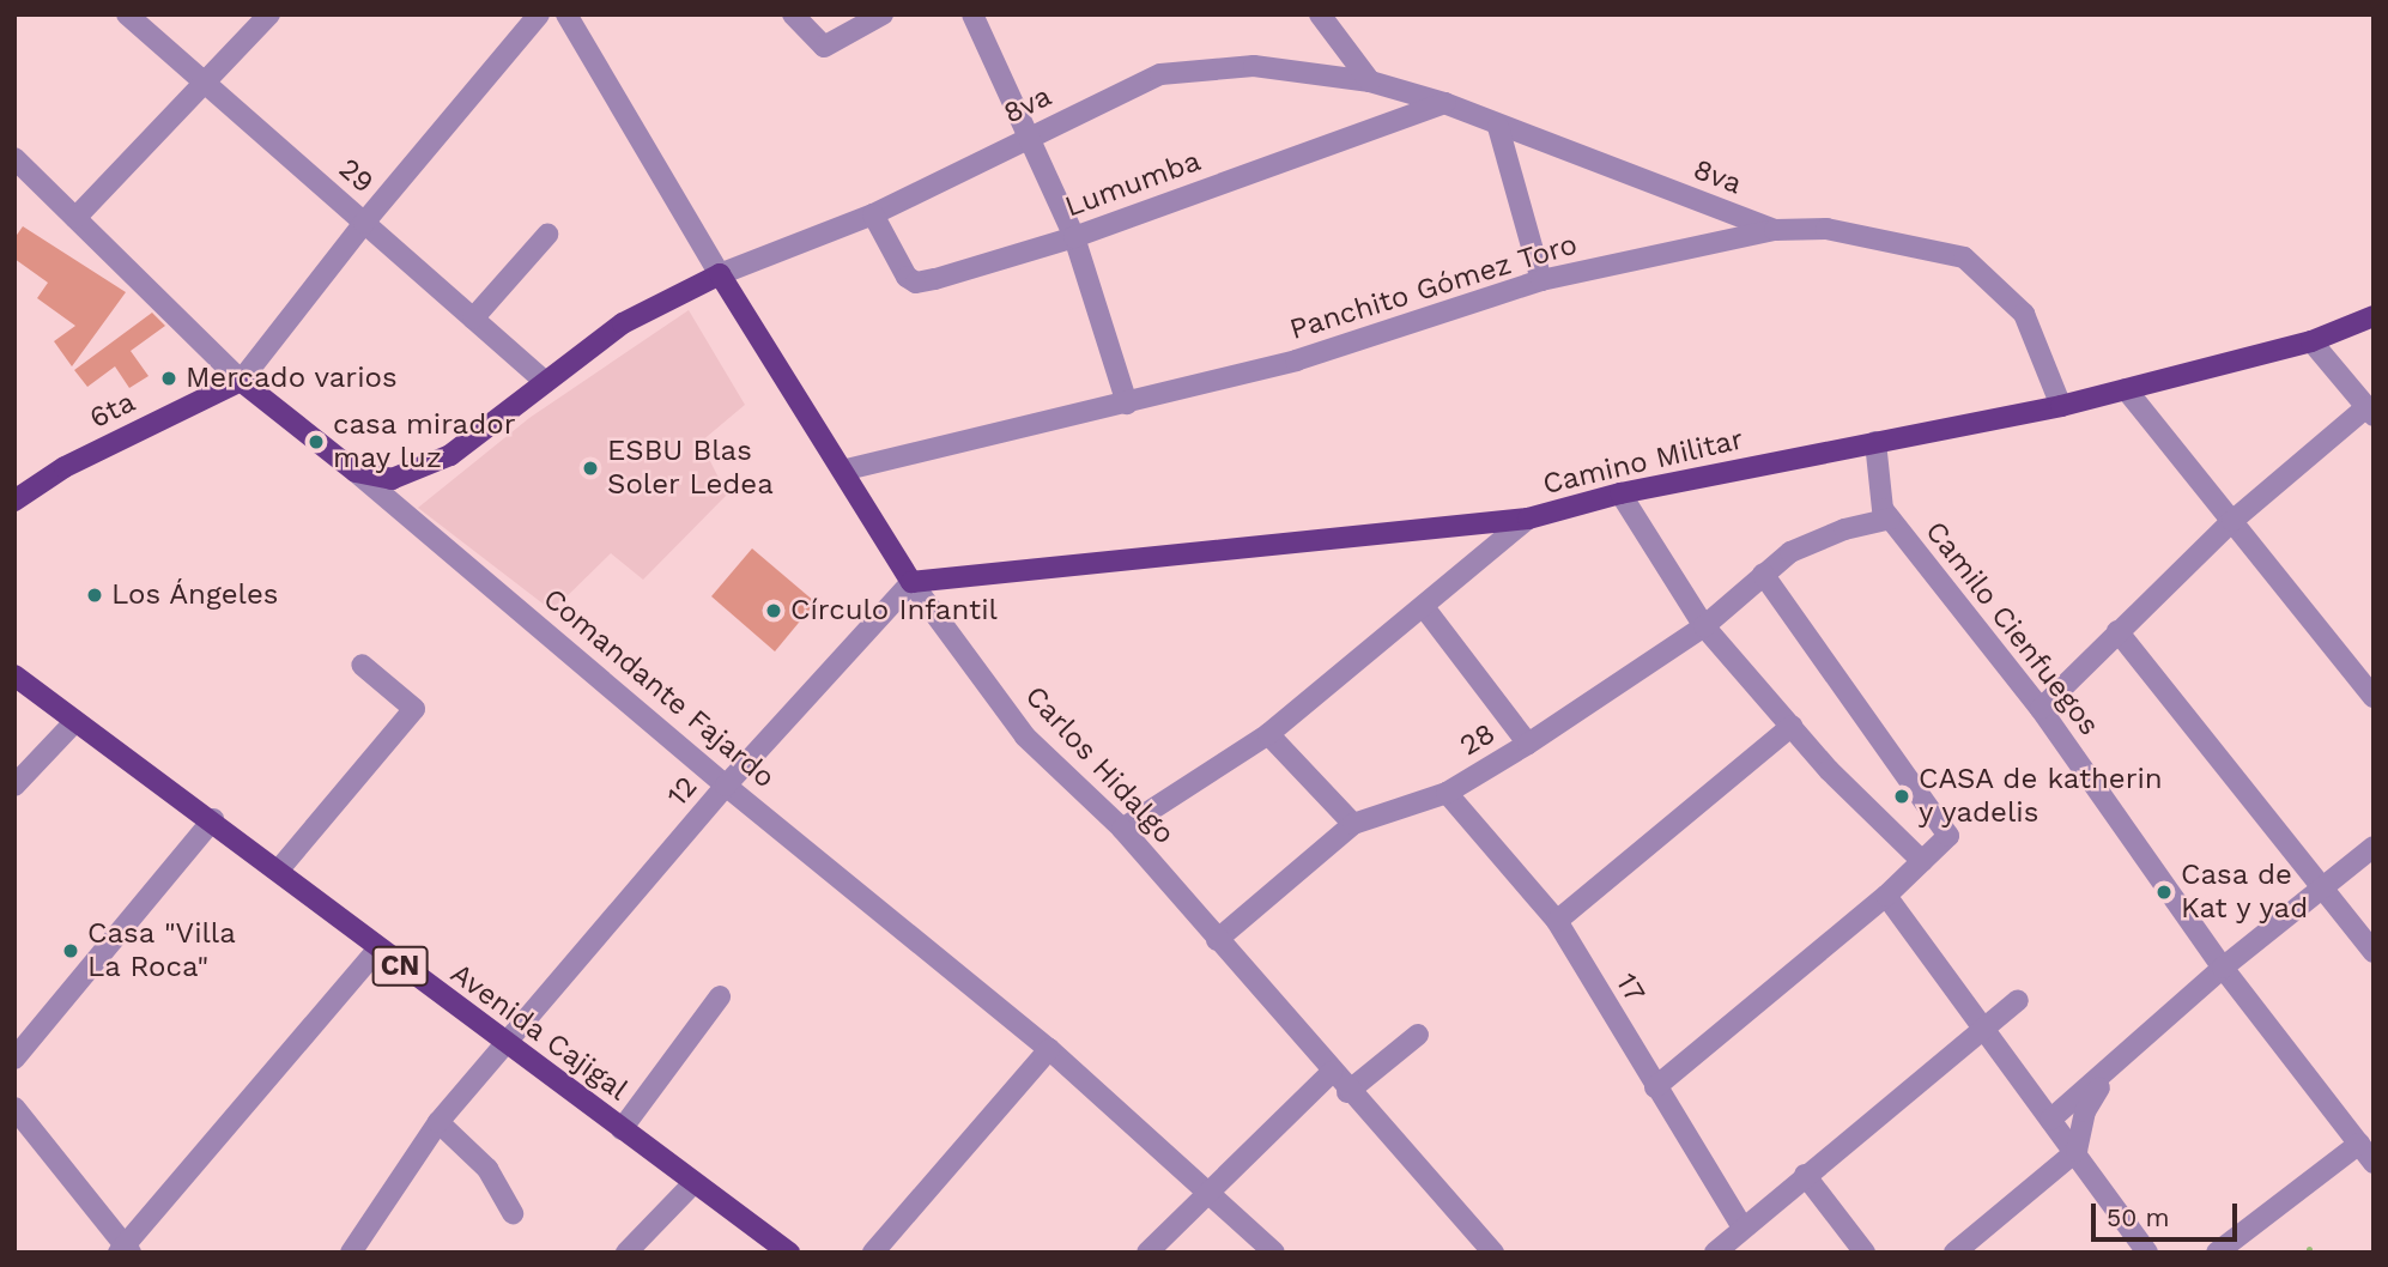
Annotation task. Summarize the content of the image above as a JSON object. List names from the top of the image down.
{
  "streets": {
    "main road": [
      "8va",
      "6ta",
      "Camino Militar",
      "Comandante Fajardo",
      "Carlos Hidalgo",
      "CN",
      "Avenida Cajigal"
    ],
    "street": [
      "29",
      "Lumumba",
      "Panchito Gómez Toro",
      "Camilo Cienfuegos",
      "28",
      "12",
      "17"
    ]
  },
  "crossings": [
    ["8va", "29"],
    ["8va", "Lumumba"],
    ["8va", "Panchito Gómez Toro"],
    ["8va", "Comandante Fajardo"],
    ["8va", "Carlos Hidalgo"],
    ["Panchito Gómez Toro", "Camino Militar"],
    ["Panchito Gómez Toro", "Carlos Hidalgo"],
    ["6ta", "Comandante Fajardo"],
    ["Camino Militar", "Camilo Cienfuegos"],
    ["Camino Militar", "Carlos Hidalgo"],
    ["Camino Militar", "12"],
    ["Camilo Cienfuegos", "28"],
    ["Comandante Fajardo", "12"],
    ["28", "Carlos Hidalgo"],
    ["28", "17"],
    ["Carlos Hidalgo", "12"],
    ["12", "Avenida Cajigal"]
  ],
  "places": [
    "Mercado varios",
    "casa mirador may luz",
    "ESBU Blas Soler Ledea",
    "Los Ángeles",
    "Círculo Infantil",
    "CASA de katherin y yadelis",
    "Casa de Kat y yad",
    "Casa \"Villa La Roca\""
  ],
  "scale_bar": "50 m"
}
